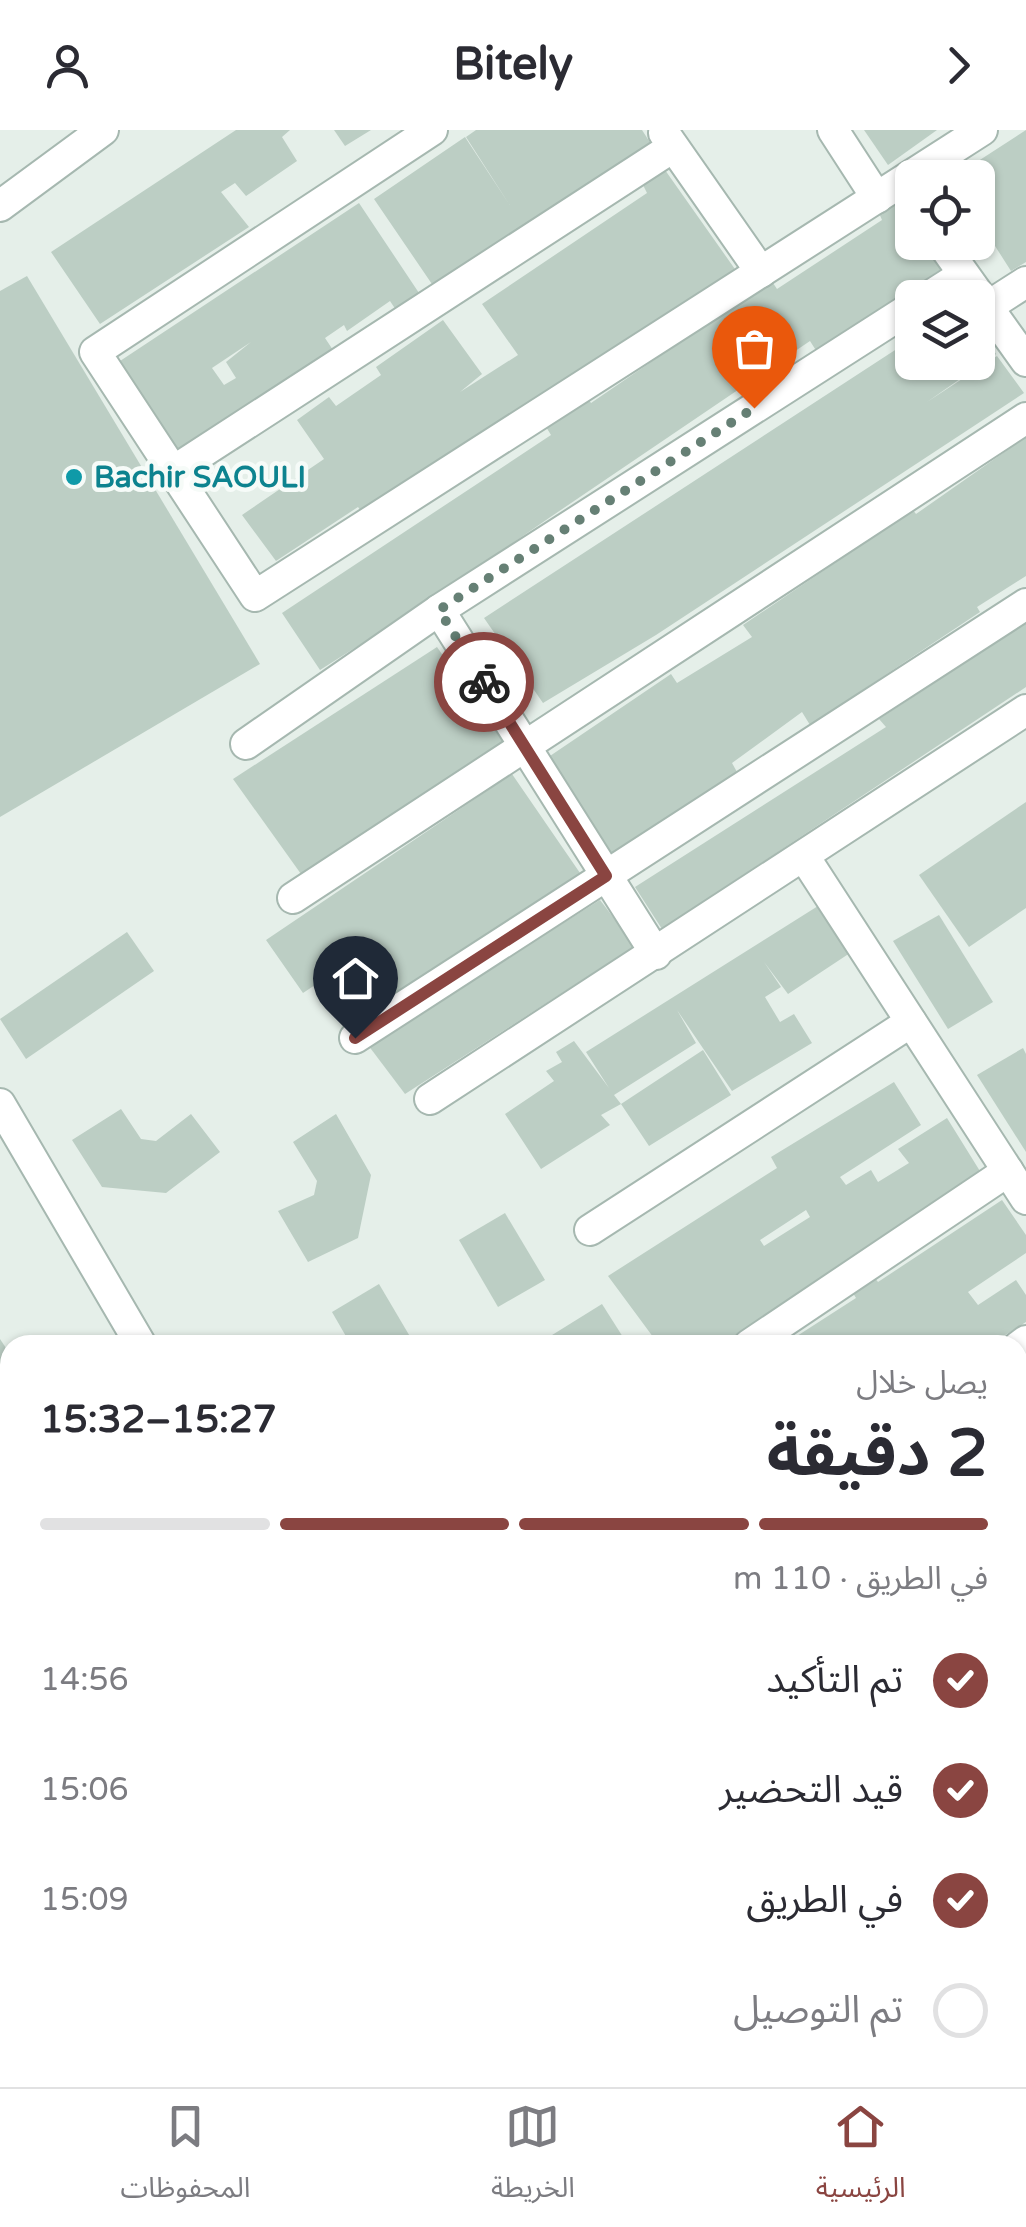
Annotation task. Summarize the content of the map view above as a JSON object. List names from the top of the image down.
{
  "places": ["Bachir SAOULI"],
  "page": {
    "header": "Bitely",
    "heading": ["2 دقيقة", "يصل خلال", "15:27–15:32"],
    "bar": "في الطريق · 110 m",
    "list": [
      ["تم التأكيد", "14:56"],
      ["قيد التحضير", "15:06"],
      ["في الطريق", "15:09"],
      "تم التوصيل"
    ],
    "tabs": ["الرئيسية", "الخريطة", "المحفوظات"]
  }
}
